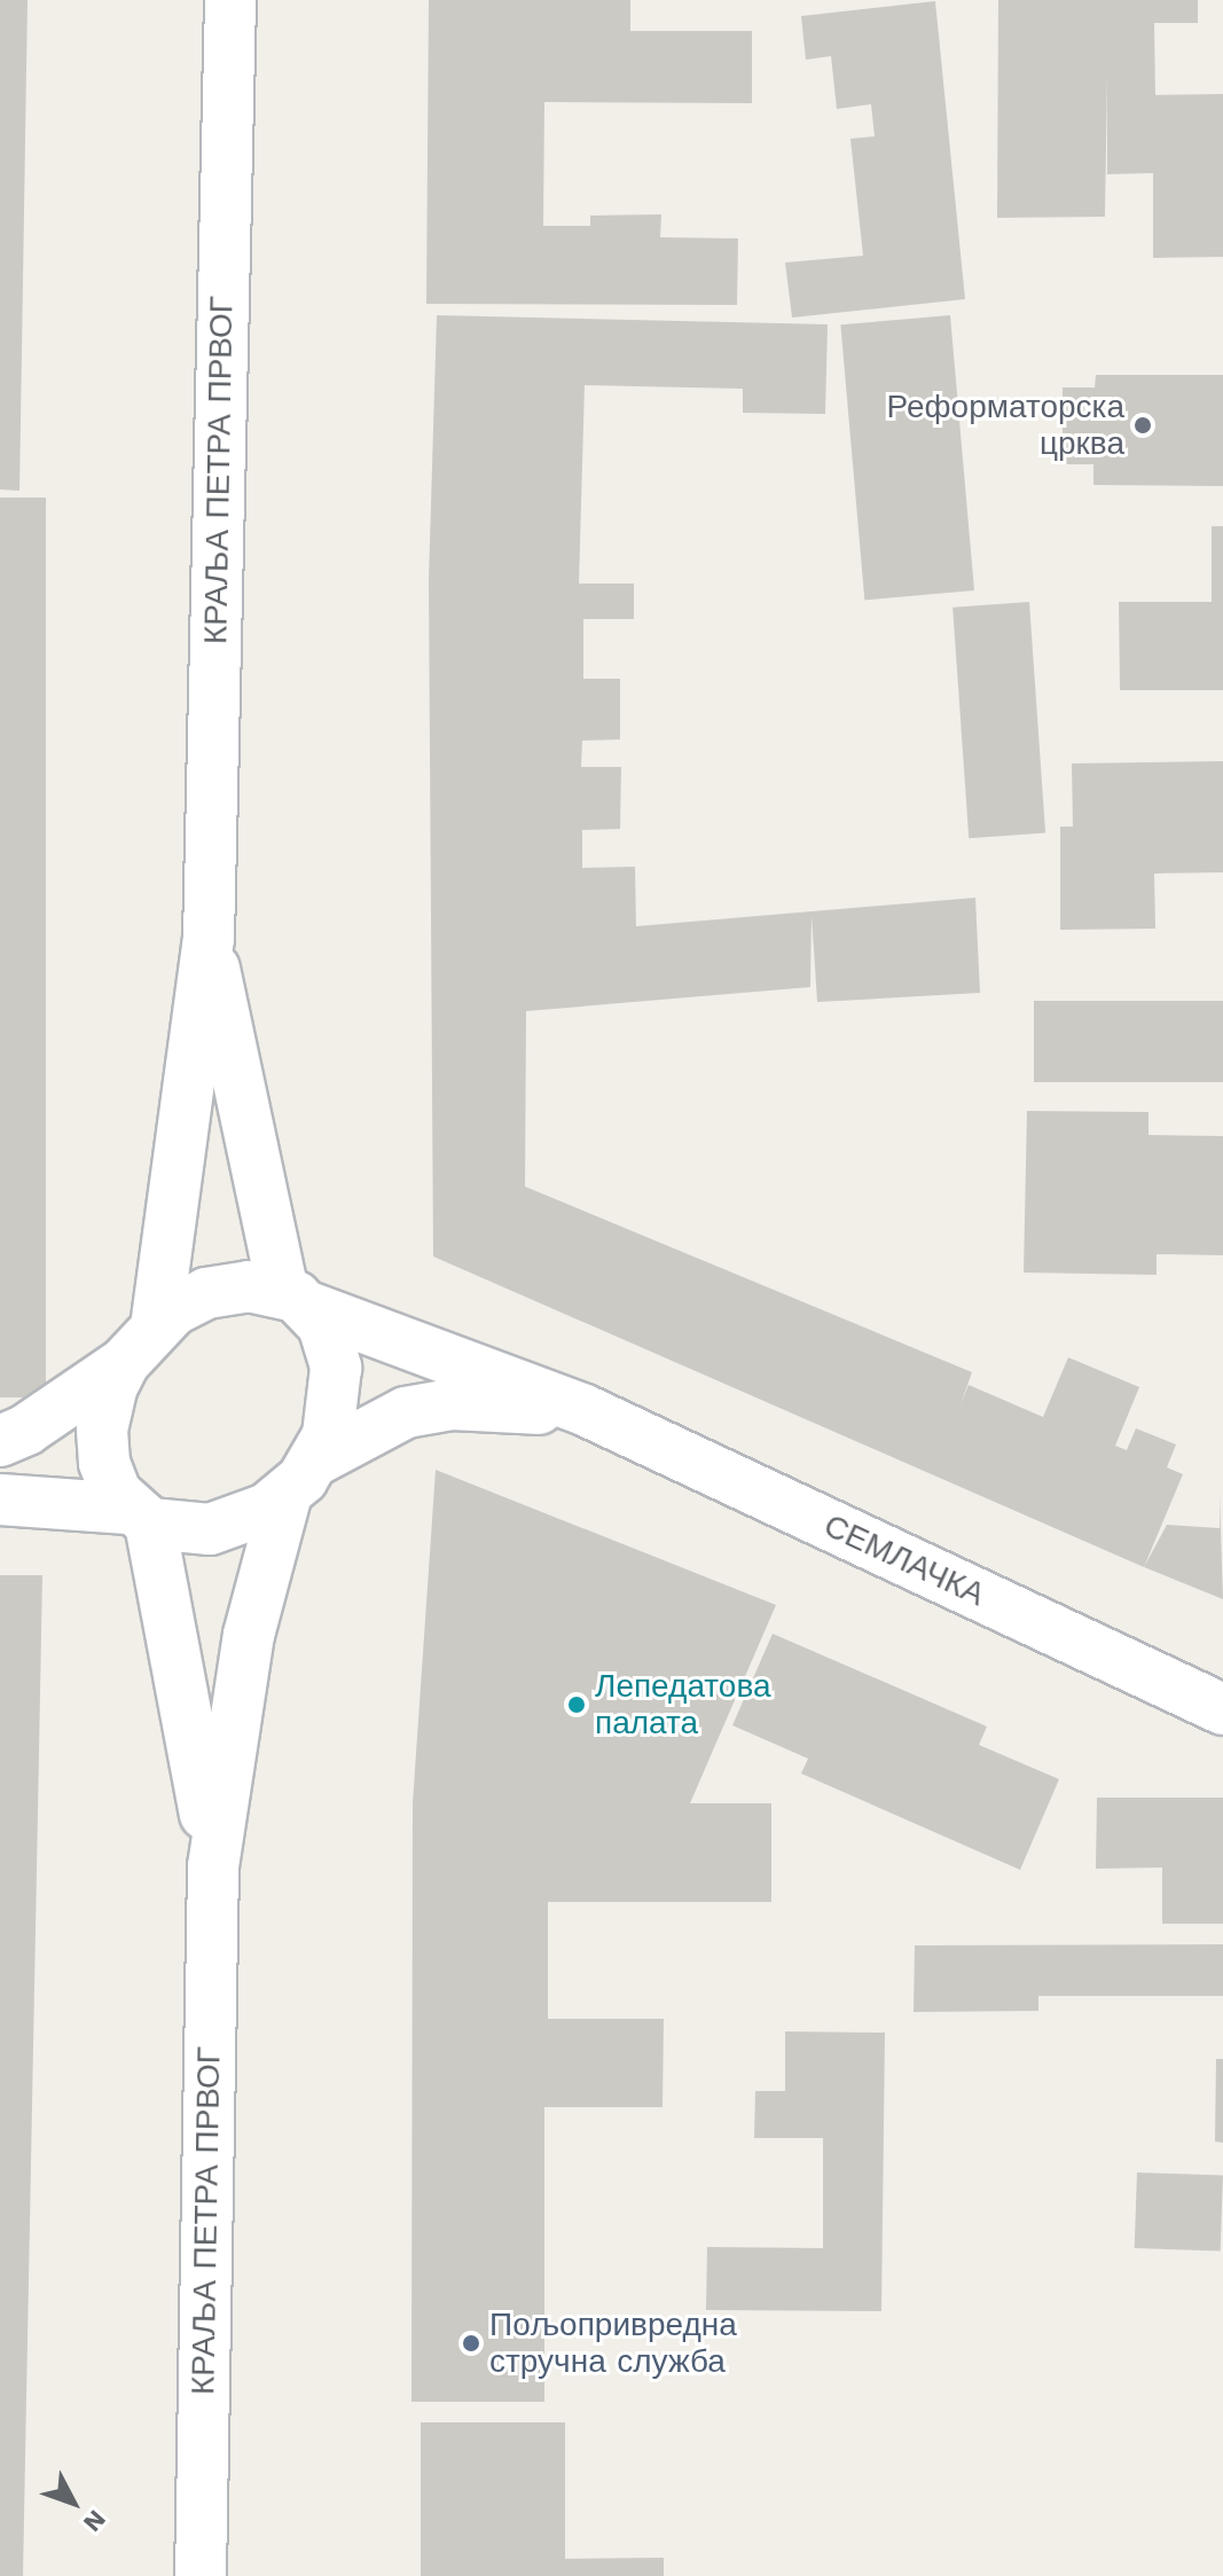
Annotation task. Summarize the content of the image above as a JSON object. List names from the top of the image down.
{
  "streets": {
    "street": ["КРАЉА ПЕТРА ПРВОГ", "СЕМЛАЧКА"]
  },
  "crossings": [
    ["КРАЉА ПЕТРА ПРВОГ", "СЕМЛАЧКА"]
  ],
  "places": ["Реформаторска црква", "Лепедатова палата", "Пољопривредна стручна служба"],
  "north": "bottom right"
}
